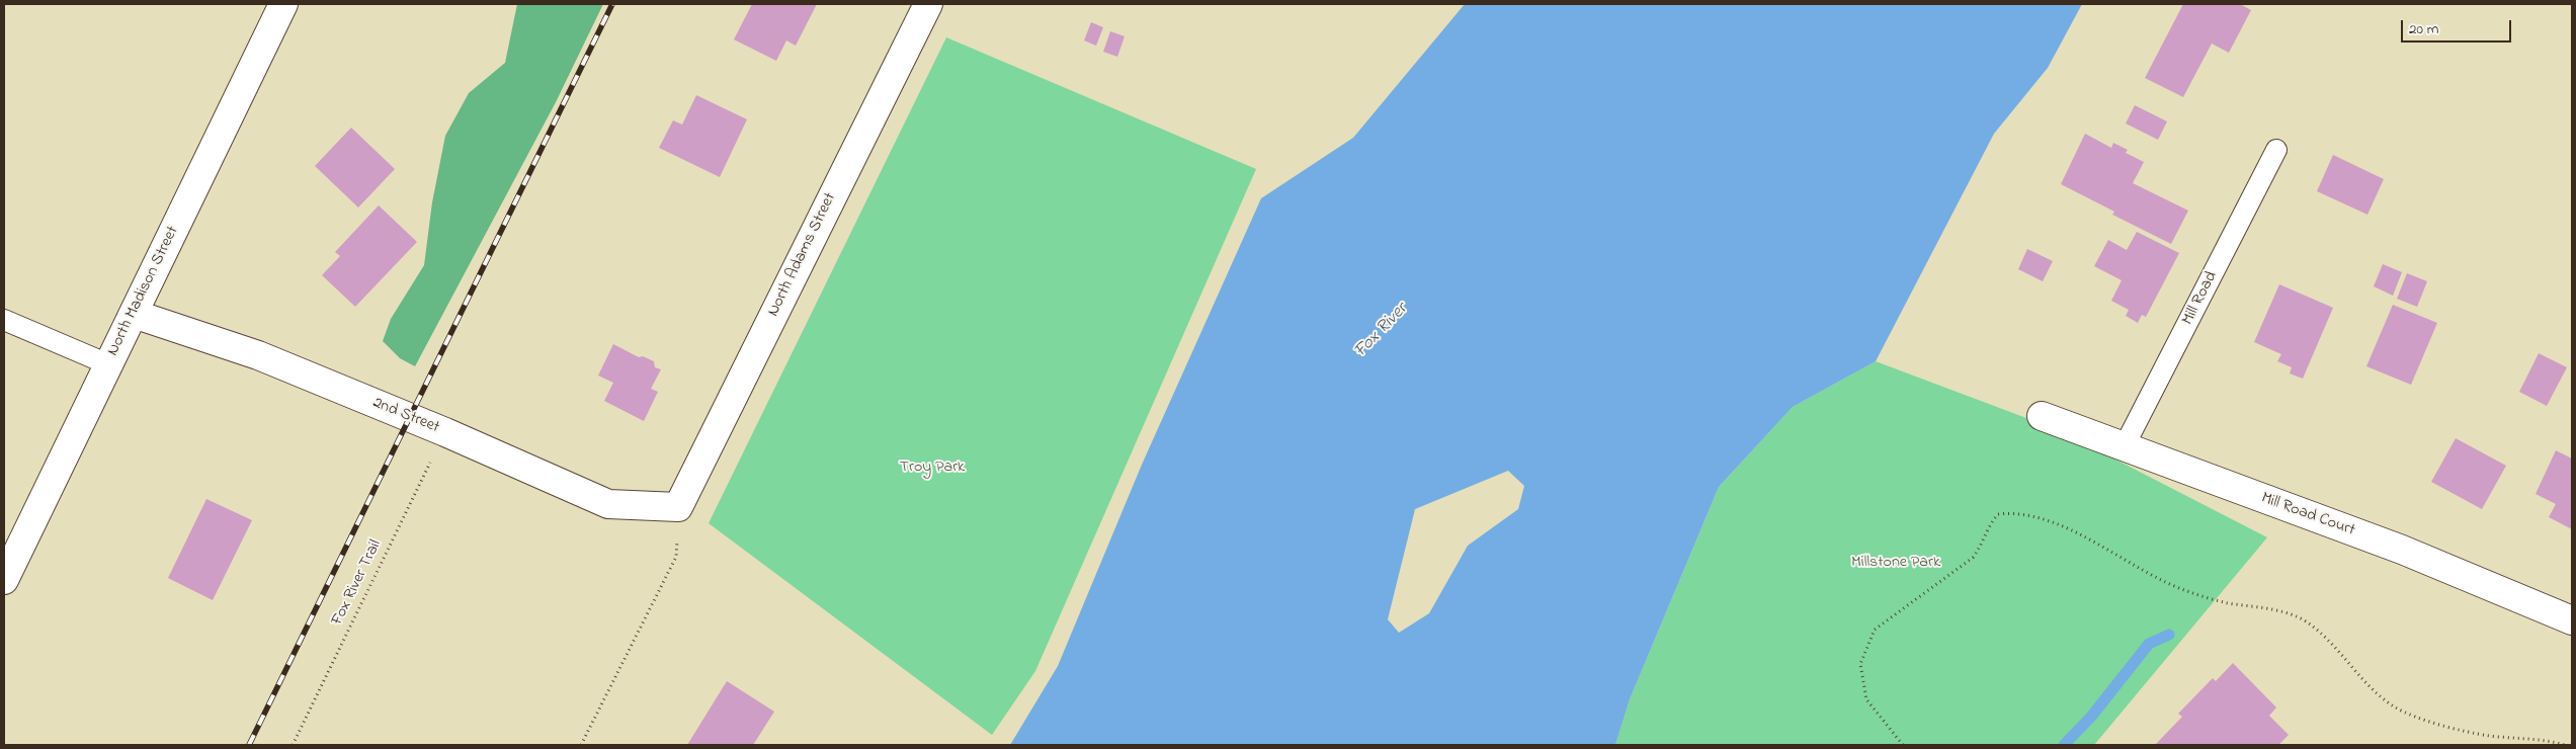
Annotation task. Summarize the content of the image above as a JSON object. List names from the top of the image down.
{
  "streets": {
    "street": [
      "North Adams Street",
      "North Madison Street",
      "2nd Street",
      "Mill Road Court"
    ],
    "lane": ["Mill Road"],
    "path": ["Fox River Trail"]
  },
  "crossings": [
    ["North Adams Street", "2nd Street"],
    ["North Madison Street", "2nd Street"],
    ["Mill Road", "Mill Road Court"],
    ["2nd Street", "Fox River Trail"]
  ],
  "water": ["Fox River"],
  "parks": ["Troy Park", "Millstone Park"],
  "scale_bar": "20 m"
}
